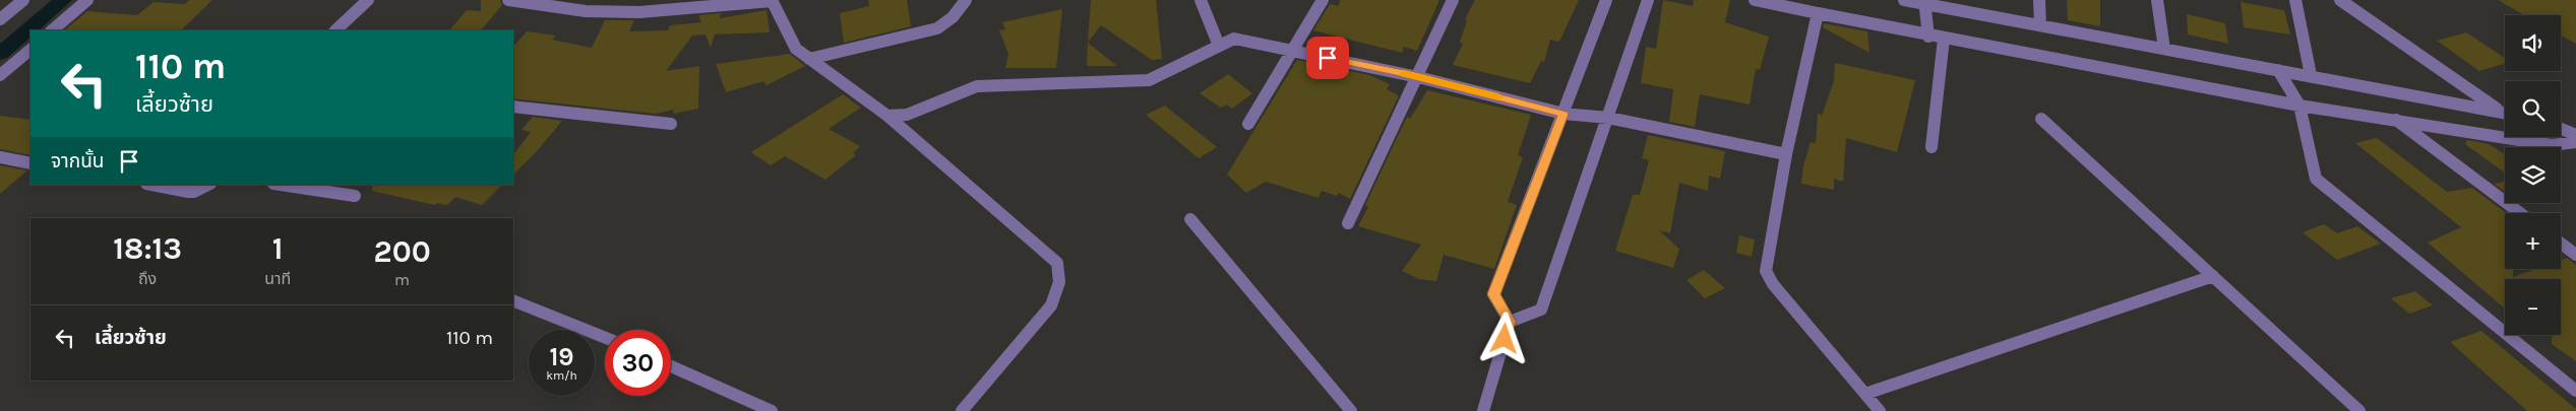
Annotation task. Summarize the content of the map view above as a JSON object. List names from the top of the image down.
{
  "page": {
    "map_buttons": ["+", "−"],
    "turn": ["110 m", "เลี้ยวซ้าย"],
    "then": "จากนั้น",
    "eta": [
      "18:13",
      "ถึง",
      "1",
      "นาที",
      "200",
      "m"
    ],
    "list": [
      {
        "name": "เลี้ยวซ้าย",
        "value": "110 m"
      }
    ],
    "speed": "19 km/h",
    "limit": "30"
  }
}
